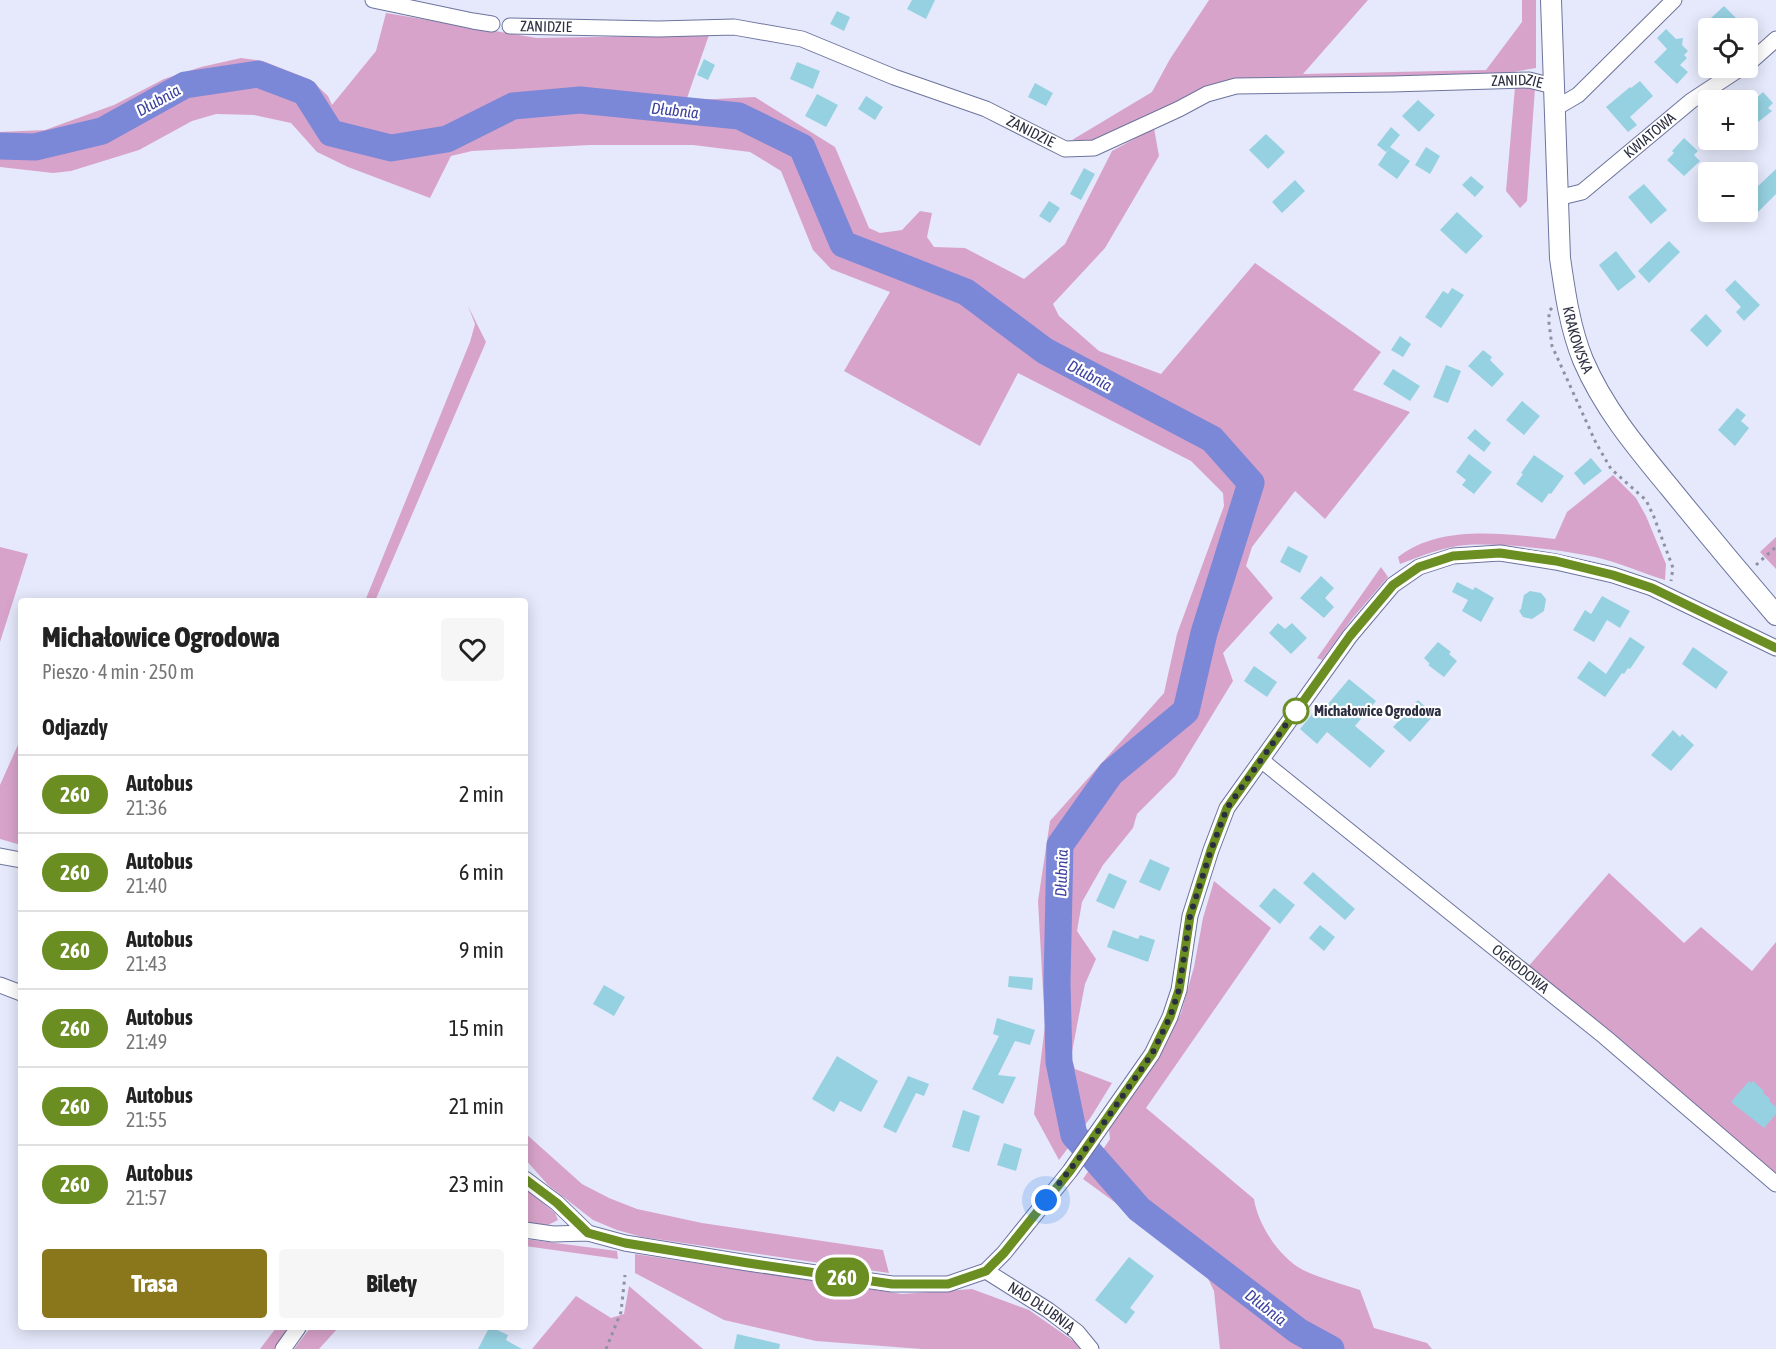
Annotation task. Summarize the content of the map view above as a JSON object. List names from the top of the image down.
{
  "streets": {
    "main road": ["KRAKOWSKA"],
    "street": [
      "ZANIDZIE",
      "KWIATOWA",
      "OGRODOWA",
      "NAD DŁUBNIĄ"
    ]
  },
  "crossings": [
    ["ZANIDZIE", "KRAKOWSKA"],
    ["KWIATOWA", "KRAKOWSKA"]
  ],
  "water": ["Dłubnia"],
  "places": ["Michałowice Ogrodowa"],
  "lines": ["bus line 260"],
  "page": {
    "on_map": "260",
    "map_buttons": ["+", "−"],
    "heading": [
      ["Michałowice Ogrodowa", "Pieszo · 4 min · 250 m"],
      "Odjazdy"
    ],
    "list": [
      {
        "mark": "260",
        "name": "Autobus",
        "note": "21:36",
        "value": "2 min"
      },
      {
        "mark": "260",
        "name": "Autobus",
        "note": "21:40",
        "value": "6 min"
      },
      {
        "mark": "260",
        "name": "Autobus",
        "note": "21:43",
        "value": "9 min"
      },
      {
        "mark": "260",
        "name": "Autobus",
        "note": "21:49",
        "value": "15 min"
      },
      {
        "mark": "260",
        "name": "Autobus",
        "note": "21:55",
        "value": "21 min"
      },
      {
        "mark": "260",
        "name": "Autobus",
        "note": "21:57",
        "value": "23 min"
      }
    ],
    "buttons": ["Trasa", "Bilety"]
  }
}
